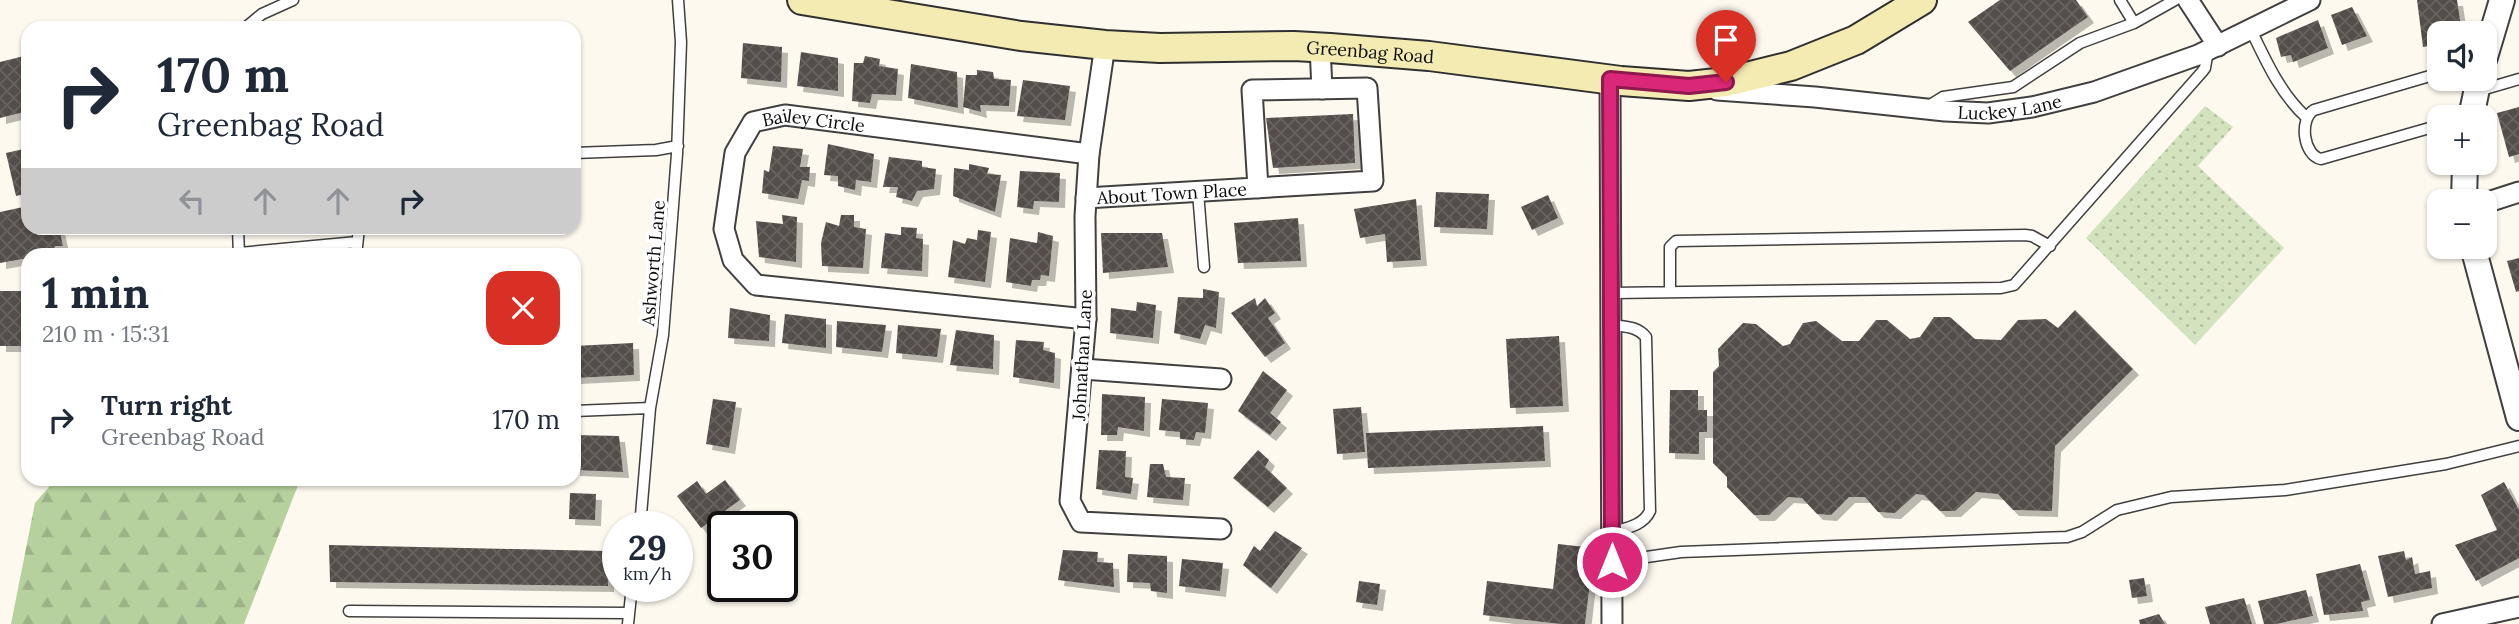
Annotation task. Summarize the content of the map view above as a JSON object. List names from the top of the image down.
{
  "streets": {
    "main road": ["Greenbag Road"],
    "street": [
      "Luckey Lane",
      "Bailey Circle",
      "About Town Place",
      "Johnathan Lane"
    ],
    "lane": ["Ashworth Lane"]
  },
  "crossings": [
    ["Greenbag Road", "Luckey Lane"],
    ["Greenbag Road", "Johnathan Lane"],
    ["Bailey Circle", "Johnathan Lane"],
    ["About Town Place", "Johnathan Lane"]
  ],
  "page": {
    "map_buttons": ["+", "−"],
    "turn": ["170 m", "Greenbag Road"],
    "heading": ["1 min", "210 m · 15:31"],
    "list": [
      {
        "name": "Turn right",
        "note": "Greenbag Road",
        "value": "170 m"
      }
    ],
    "speed": "29 km/h",
    "limit": "30"
  }
}
